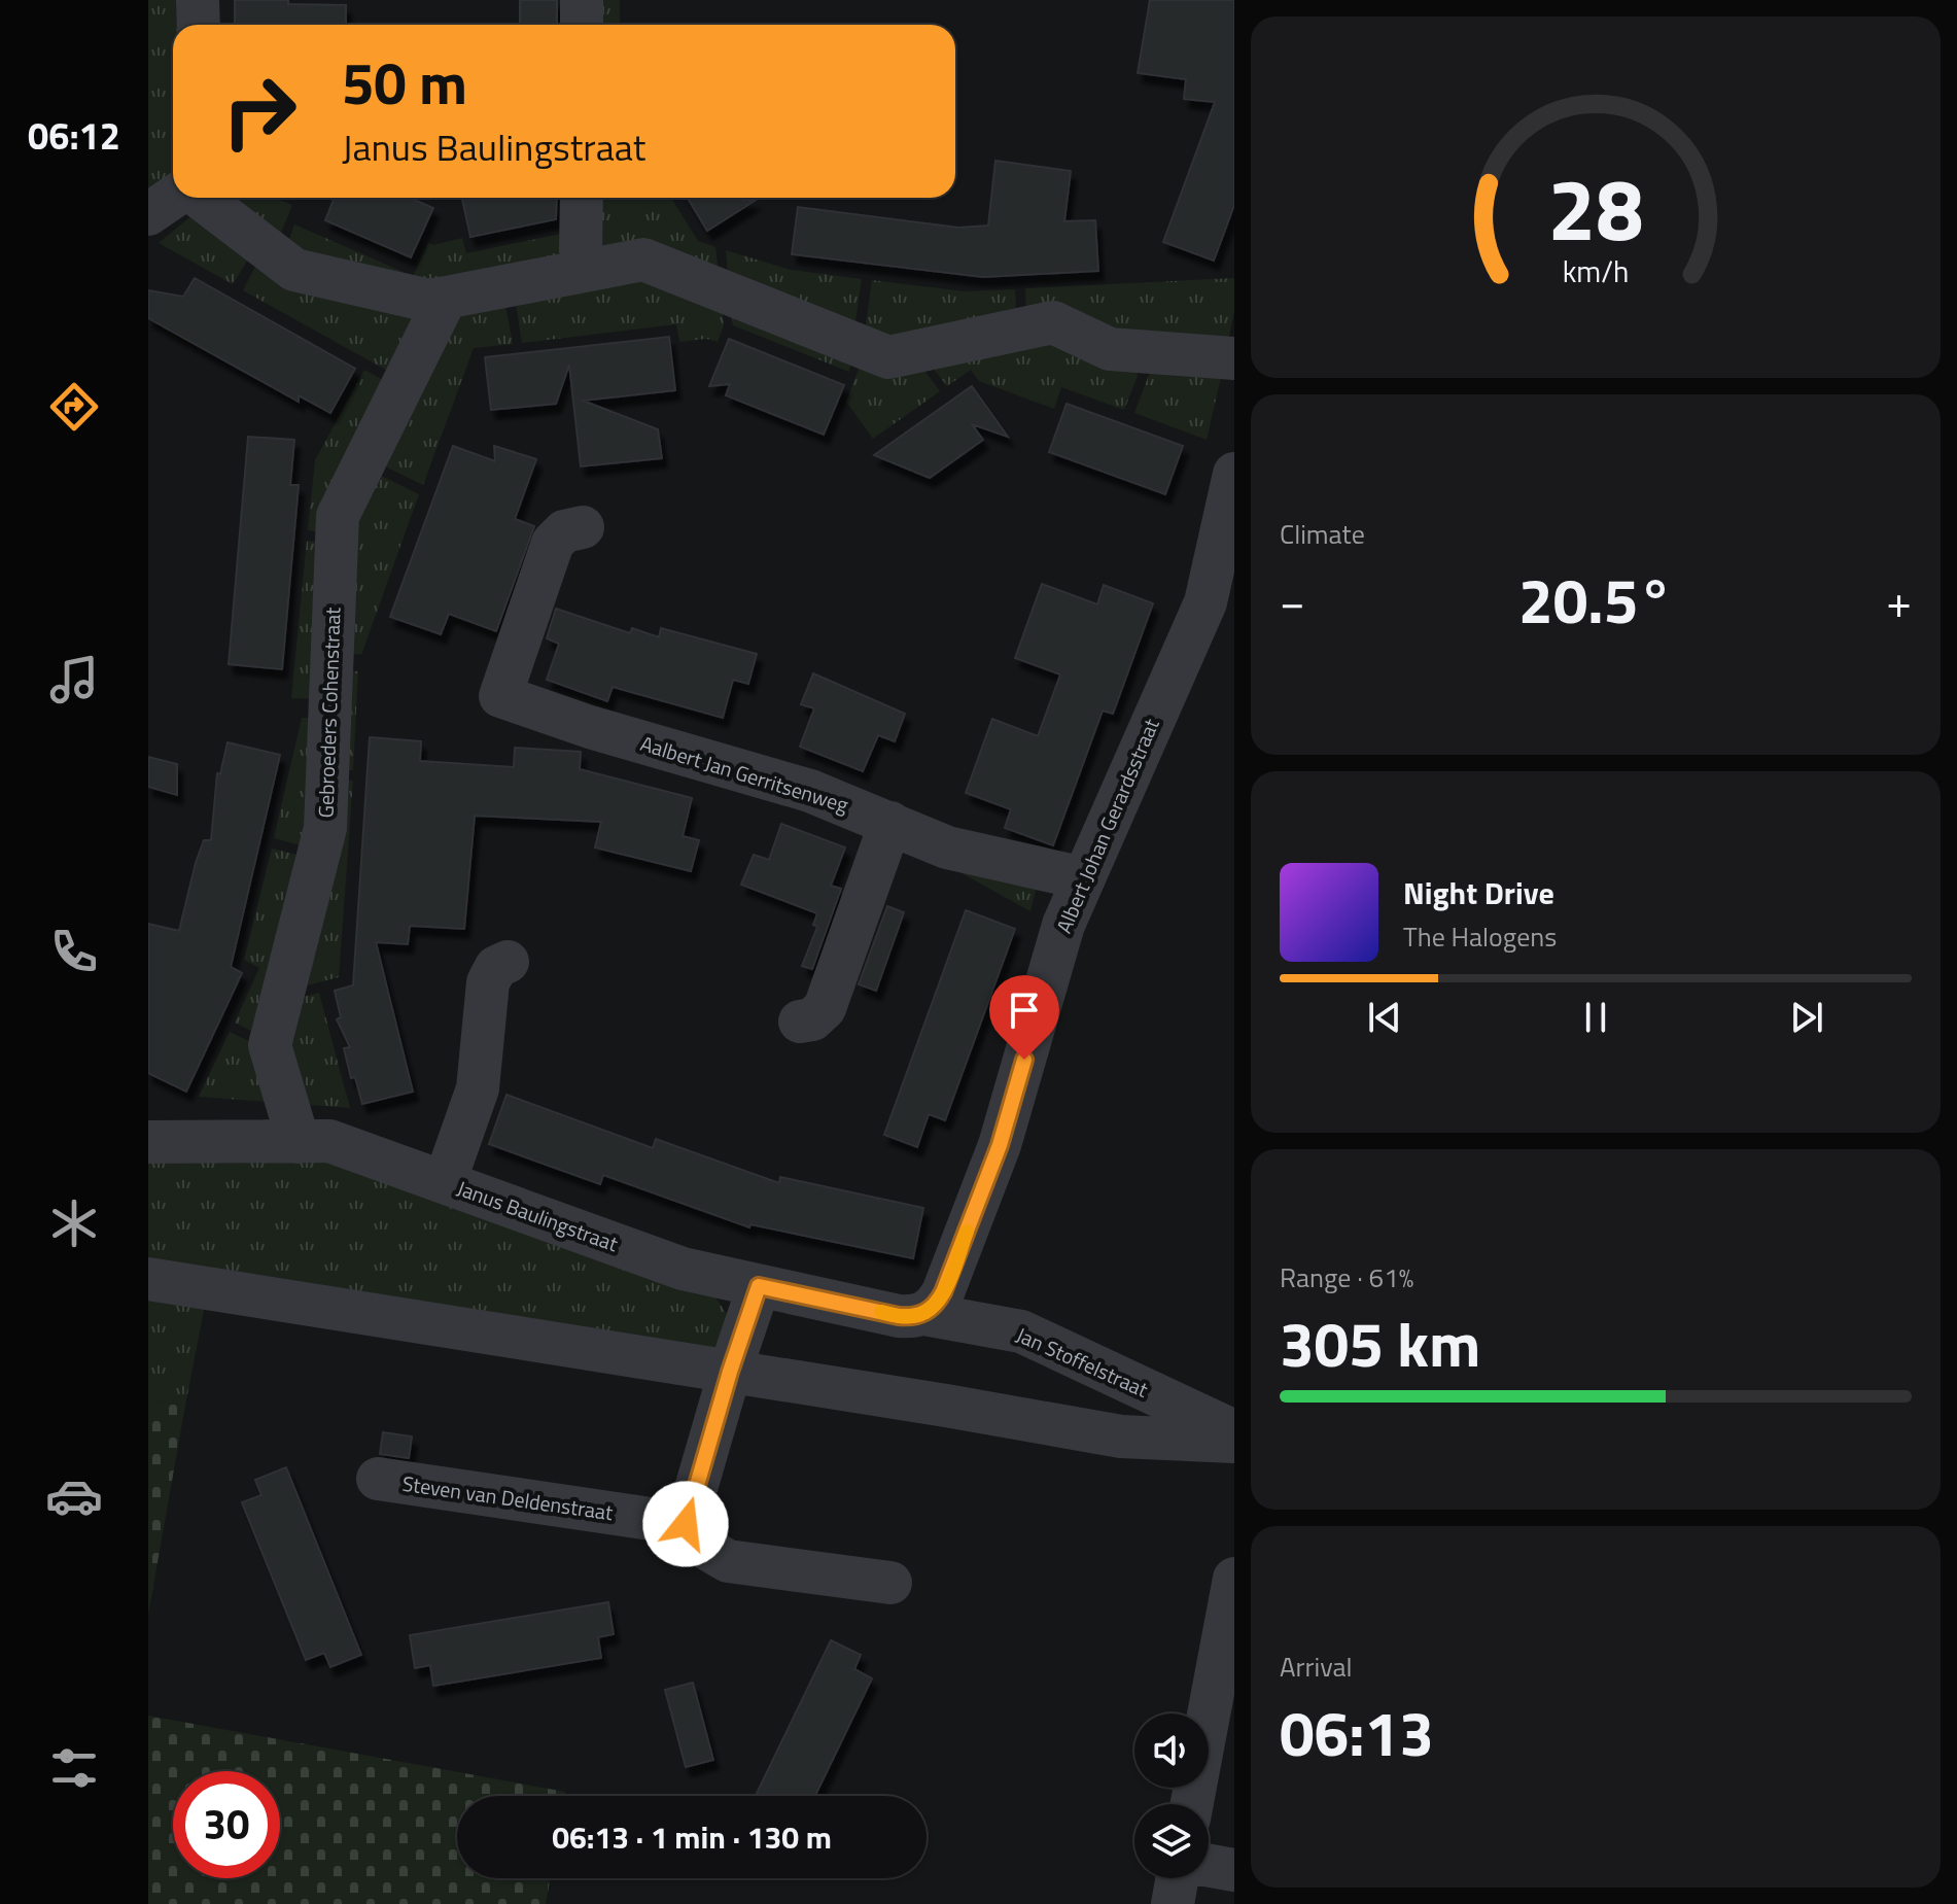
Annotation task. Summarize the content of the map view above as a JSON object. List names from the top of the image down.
{
  "streets": {
    "street": [
      "Gebroeders Cohenstraat",
      "Aalbert Jan Gerritsenweg",
      "Albert Johan Gerardsstraat",
      "Janus Baulingstraat",
      "Jan Stoffelstraat",
      "Steven van Deldenstraat"
    ]
  },
  "crossings": [
    ["Gebroeders Cohenstraat", "Janus Baulingstraat"],
    ["Aalbert Jan Gerritsenweg", "Albert Johan Gerardsstraat"],
    ["Albert Johan Gerardsstraat", "Janus Baulingstraat"],
    ["Albert Johan Gerardsstraat", "Jan Stoffelstraat"],
    ["Janus Baulingstraat", "Jan Stoffelstraat"]
  ],
  "page": {
    "tabs": "06:12",
    "turn": ["50 m", "Janus Baulingstraat"],
    "tile": [
      "Climate",
      ["Range · 61%", "305 km"],
      ["Arrival", "06:13"]
    ],
    "heat": ["−", "20.5°", "+"],
    "song": ["Night Drive", "The Halogens"],
    "limit": "30",
    "trip": "06:13 · 1 min · 130 m",
    "gauge": ["28", "km/h"]
  }
}
